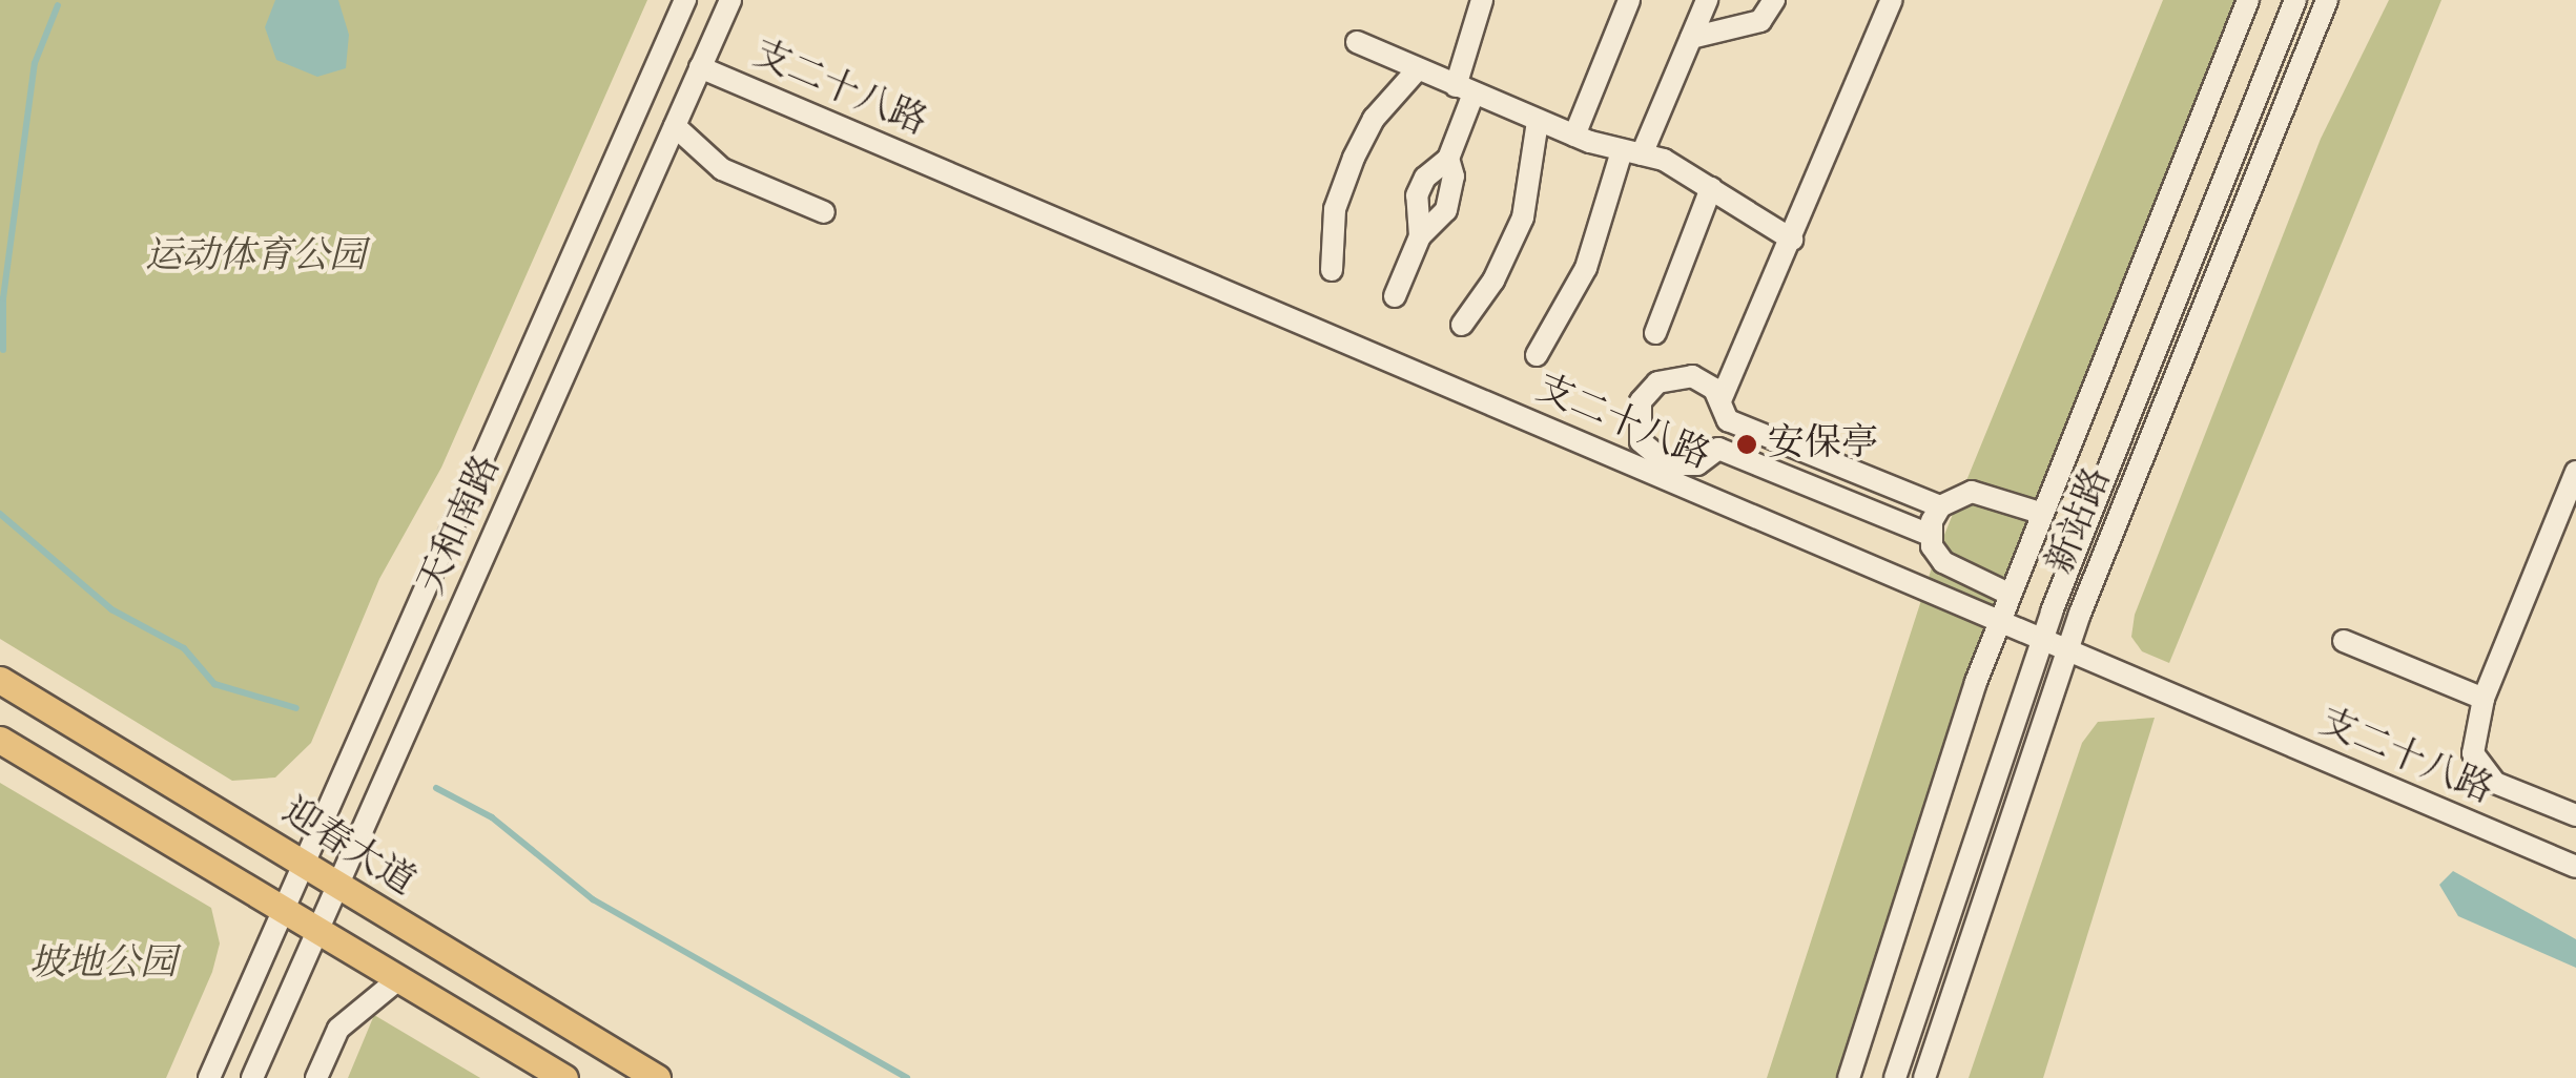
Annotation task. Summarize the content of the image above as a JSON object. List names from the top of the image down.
{
  "streets": {
    "main road": ["迎春大道"],
    "street": ["支二十八路", "新站路", "天和南路"]
  },
  "crossings": [
    ["支二十八路", "新站路"],
    ["支二十八路", "天和南路"],
    ["天和南路", "迎春大道"]
  ],
  "parks": ["运动体育公园", "坡地公园"],
  "places": ["安保亭"]
}
